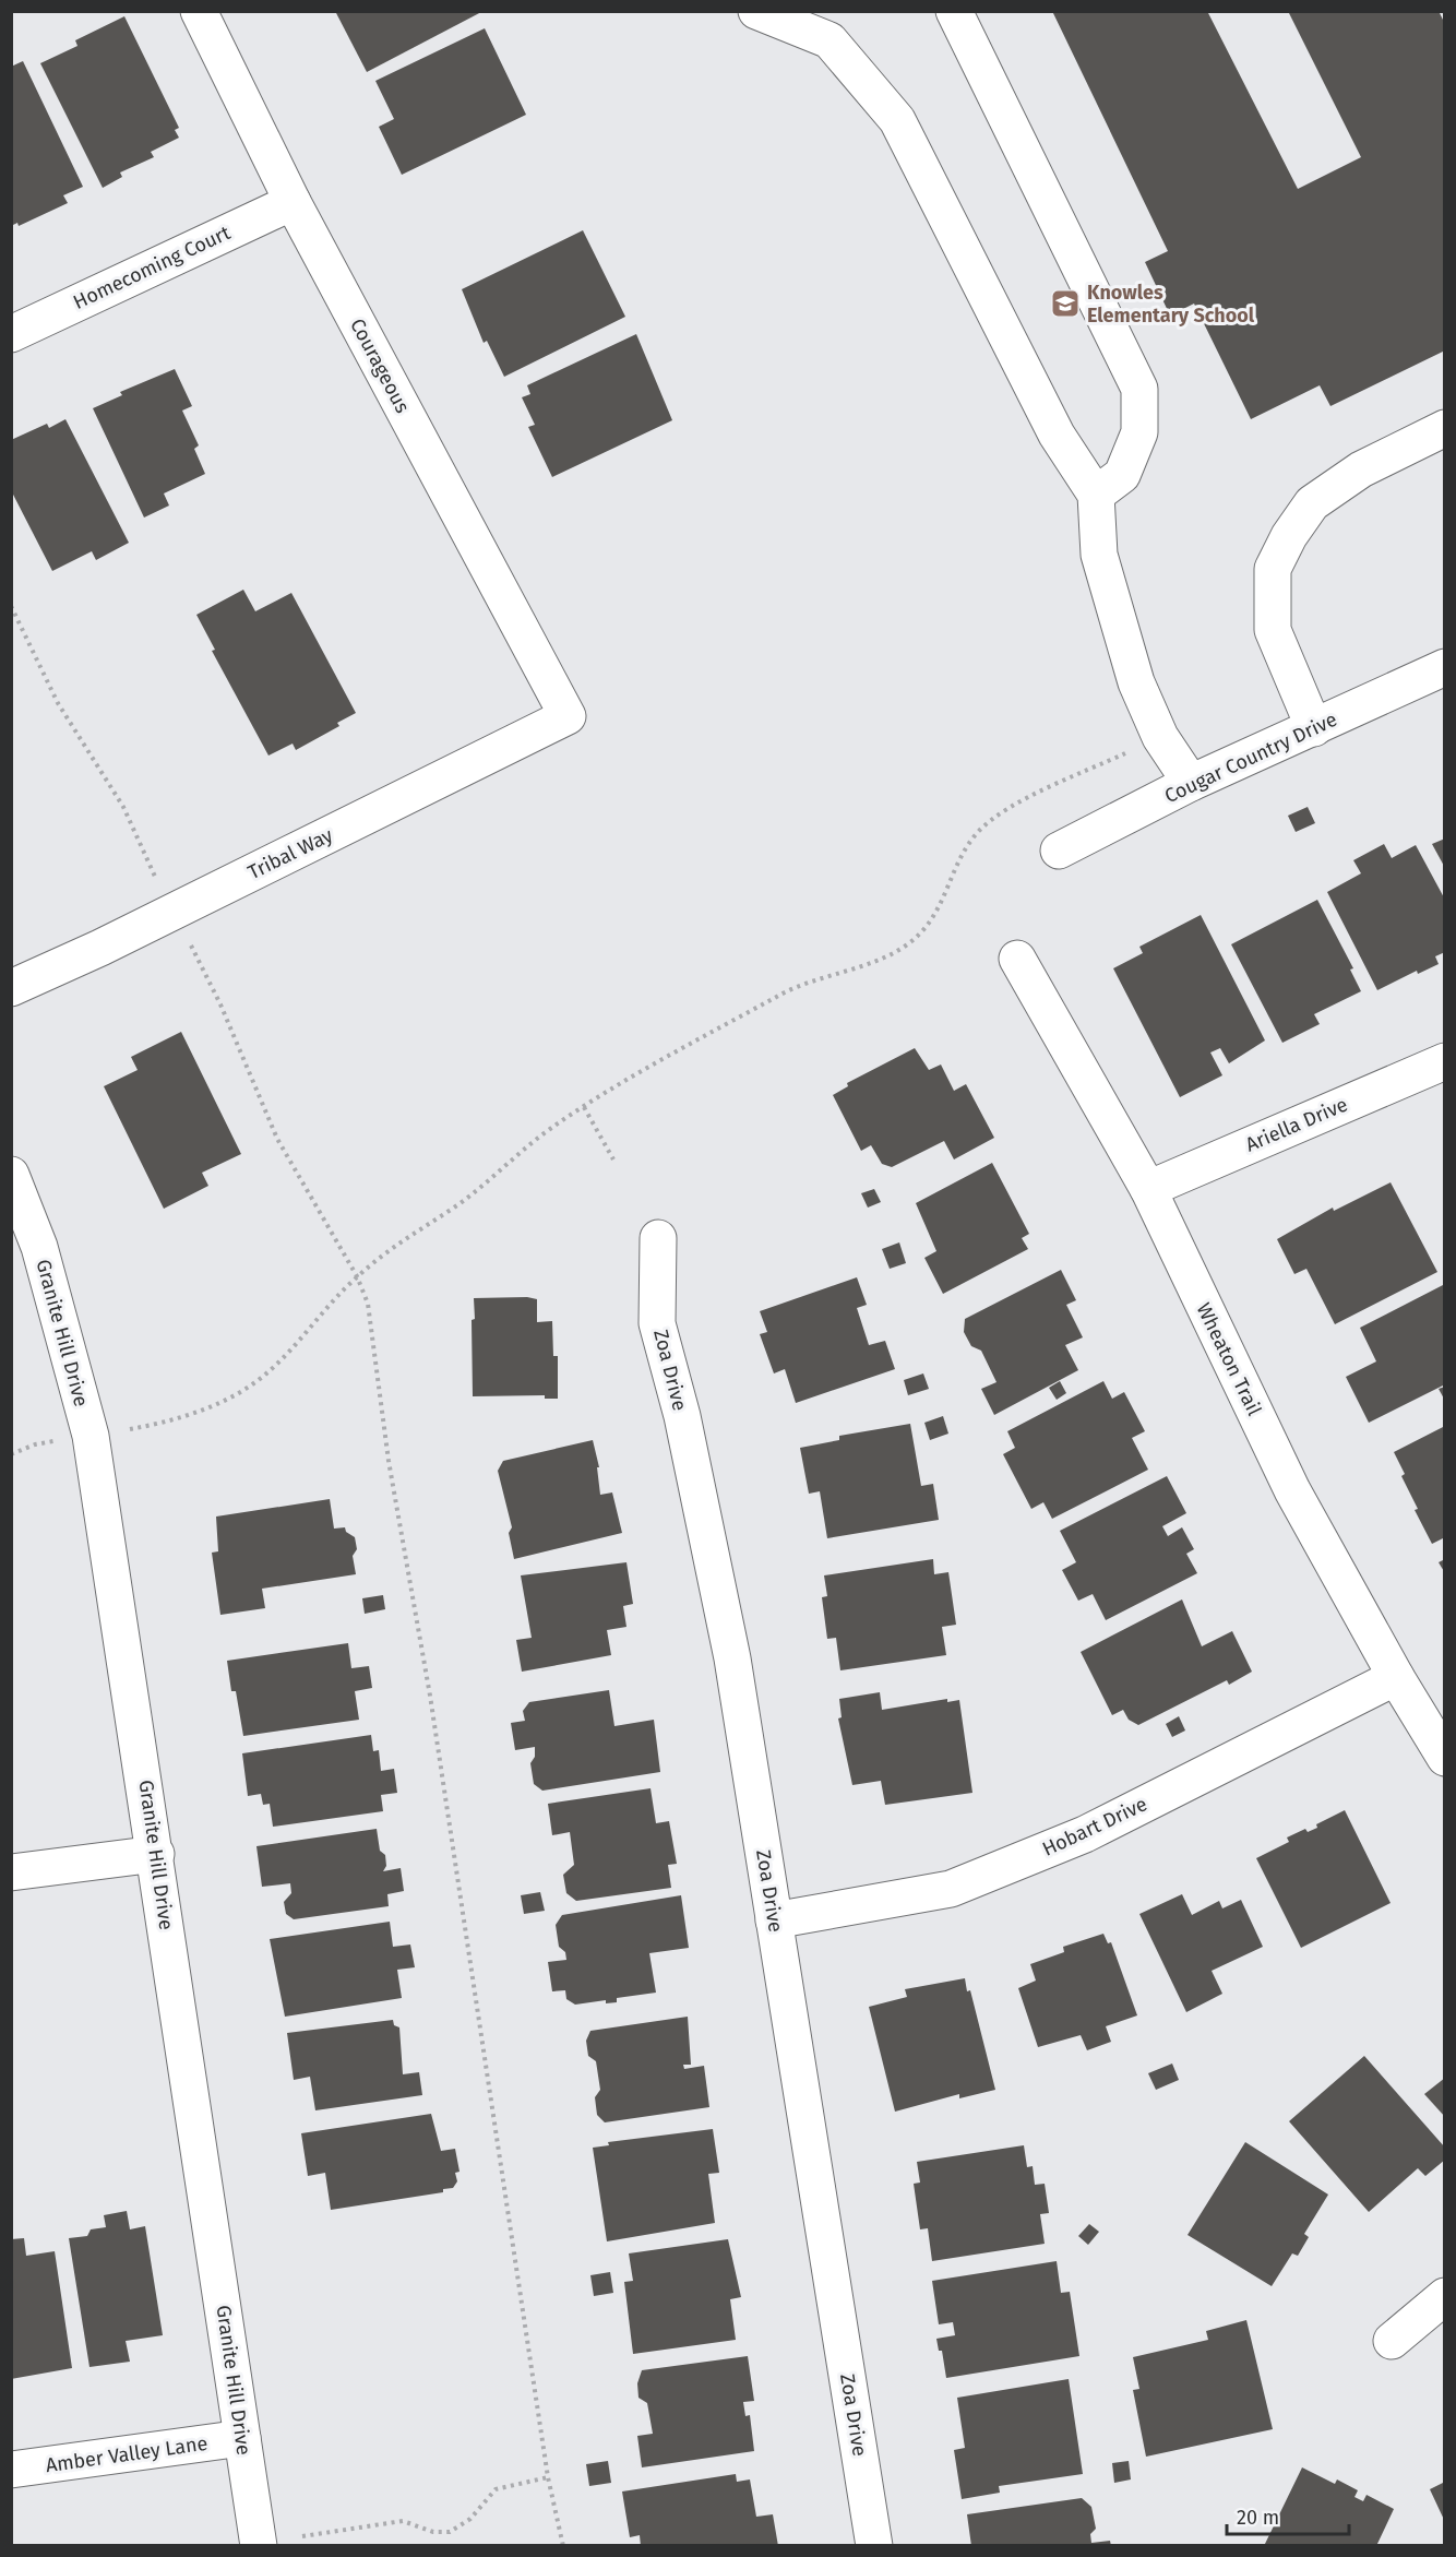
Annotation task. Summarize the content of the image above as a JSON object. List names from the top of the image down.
{
  "streets": {
    "street": [
      "Homecoming Court",
      "Courageous",
      "Cougar Country Drive",
      "Tribal Way",
      "Ariella Drive",
      "Granite Hill Drive",
      "Wheaton Trail",
      "Zoa Drive",
      "Hobart Drive",
      "Amber Valley Lane"
    ]
  },
  "crossings": [
    ["Homecoming Court", "Courageous"],
    ["Courageous", "Tribal Way"],
    ["Ariella Drive", "Wheaton Trail"],
    ["Granite Hill Drive", "Amber Valley Lane"],
    ["Wheaton Trail", "Hobart Drive"],
    ["Zoa Drive", "Hobart Drive"]
  ],
  "places": {
    "school or university": ["Knowles Elementary School"]
  },
  "scale_bar": "20 m"
}
